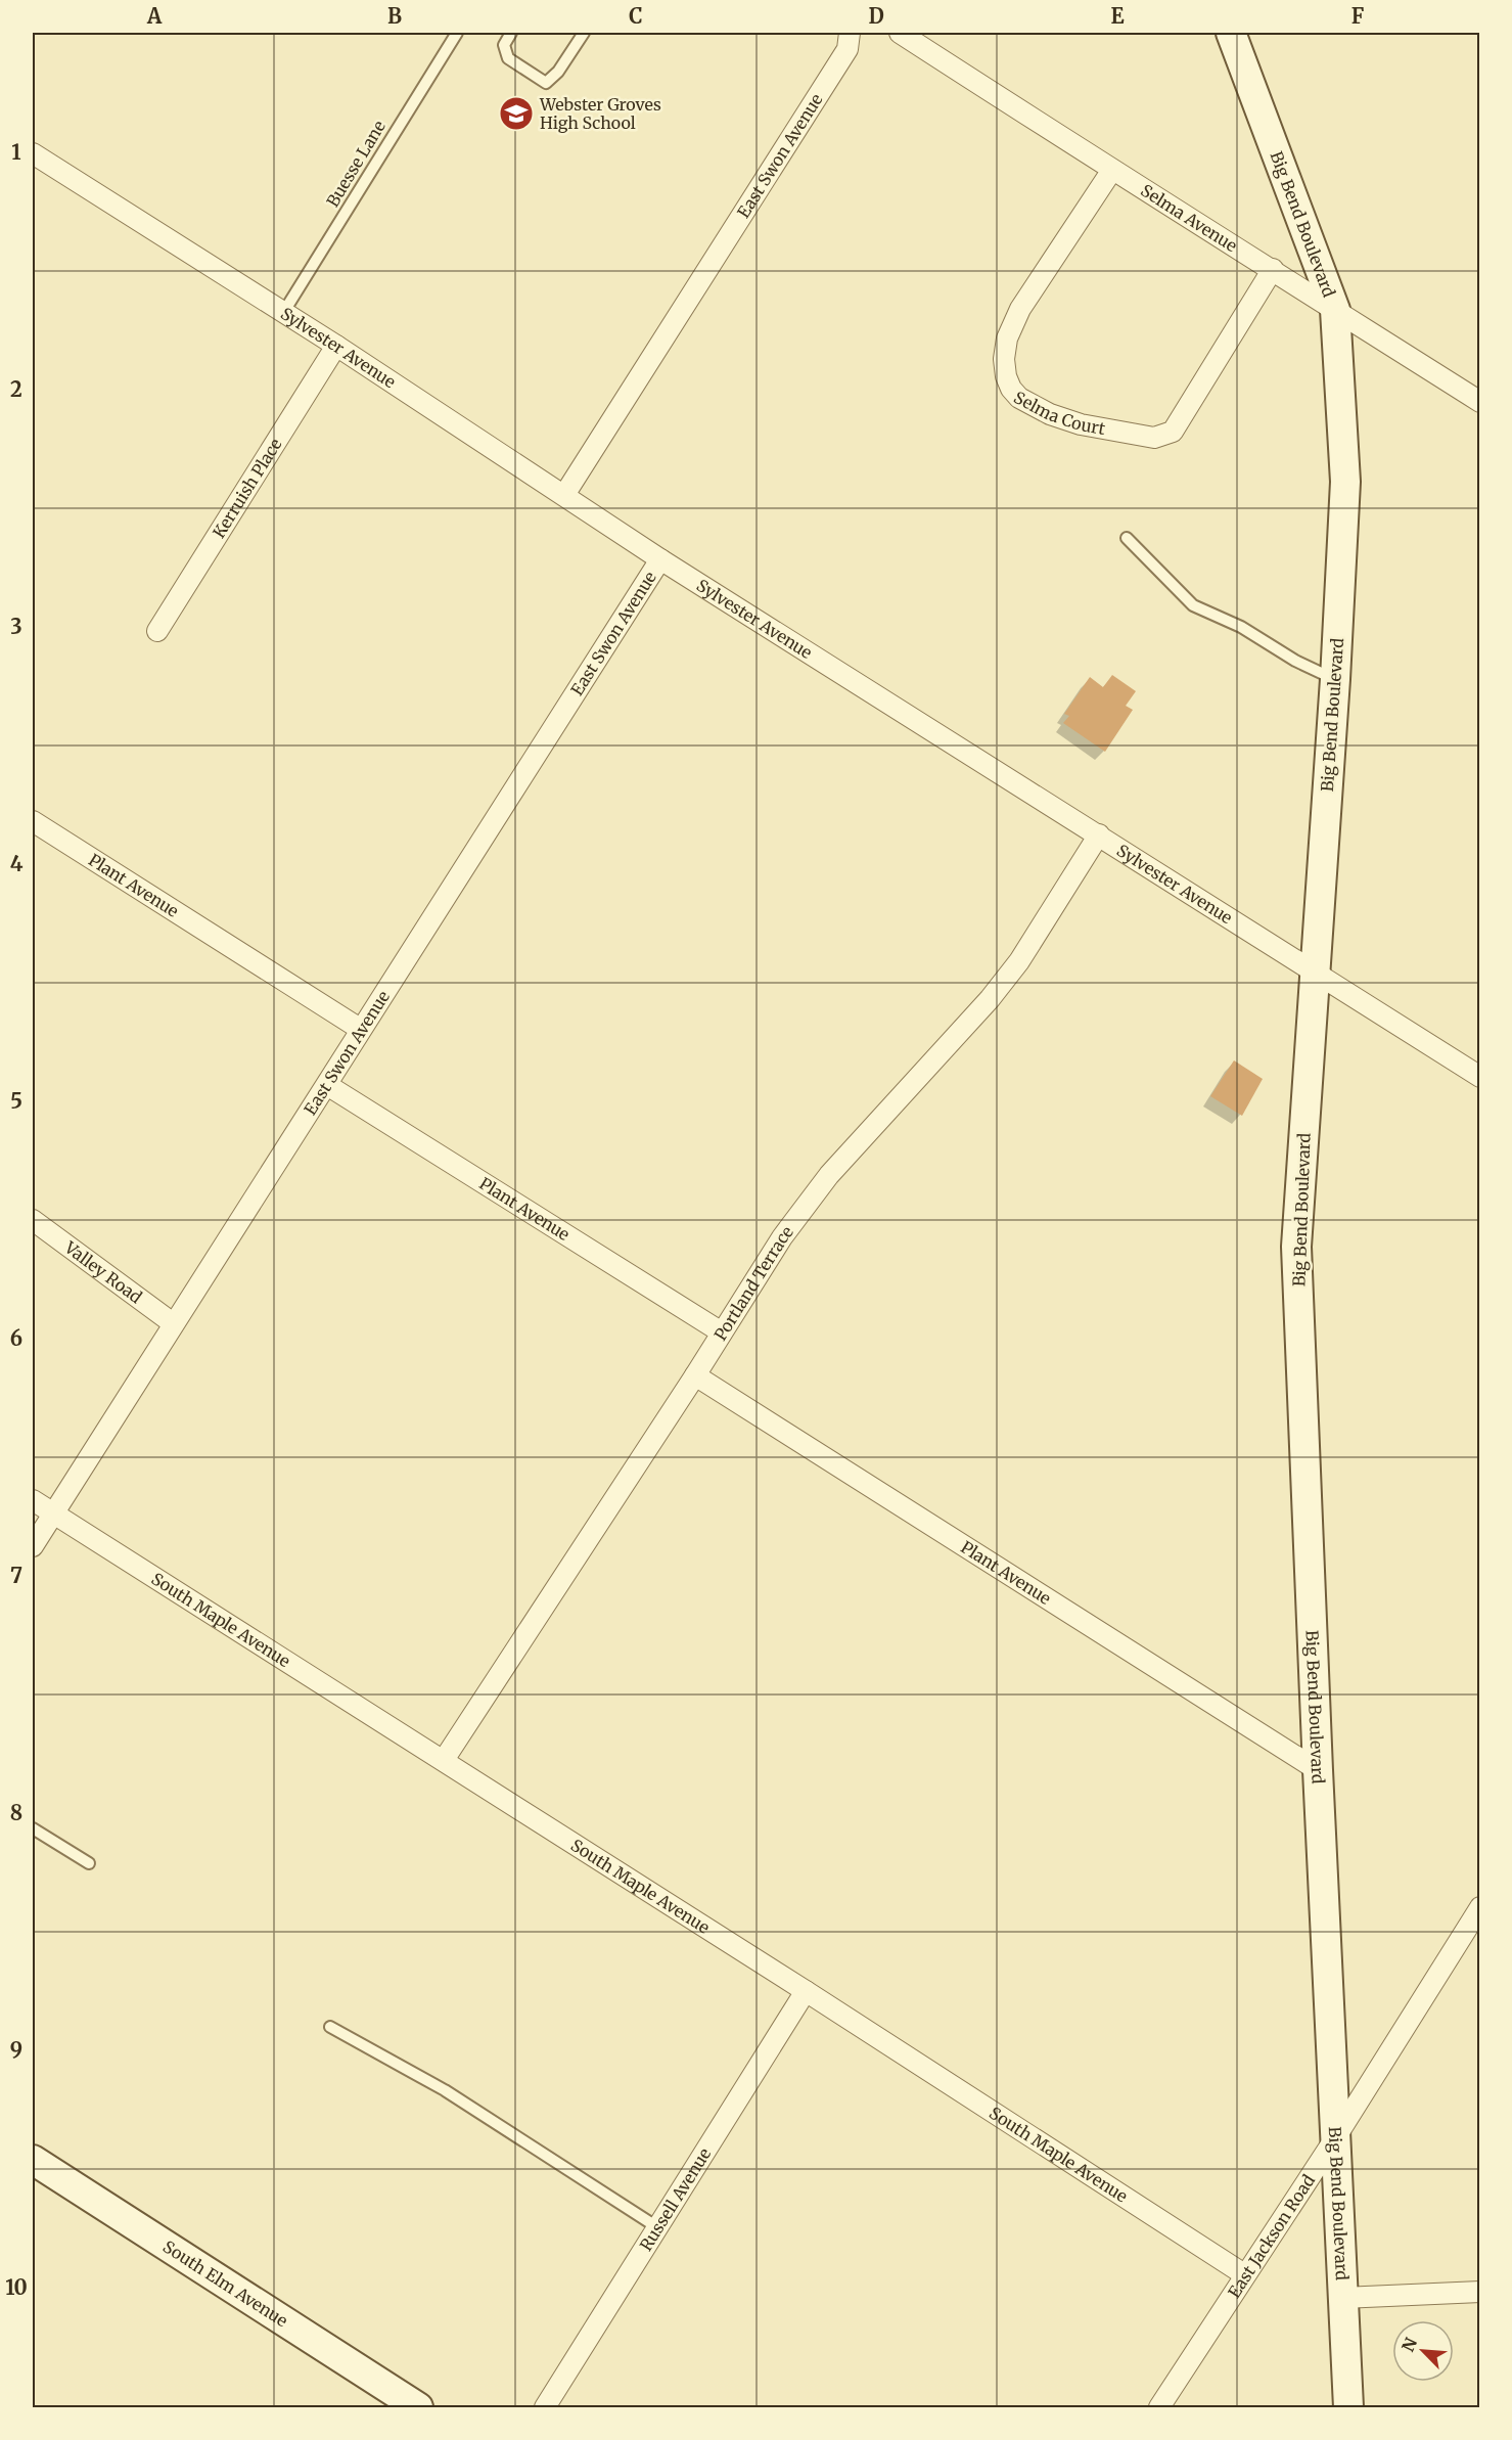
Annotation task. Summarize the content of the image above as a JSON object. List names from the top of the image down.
{
  "streets": {
    "main road": ["Big Bend Boulevard", "South Elm Avenue"],
    "street": [
      "East Swon Avenue",
      "Selma Avenue",
      "Sylvester Avenue",
      "Selma Court",
      "Kerruish Place",
      "Plant Avenue",
      "Valley Road",
      "Portland Terrace",
      "South Maple Avenue",
      "Russell Avenue",
      "East Jackson Road"
    ],
    "lane": ["Buesse Lane"]
  },
  "crossings": [
    ["East Swon Avenue", "Sylvester Avenue"],
    ["East Swon Avenue", "Plant Avenue"],
    ["East Swon Avenue", "Valley Road"],
    ["East Swon Avenue", "South Maple Avenue"],
    ["Buesse Lane", "Sylvester Avenue"],
    ["Selma Avenue", "Big Bend Boulevard"],
    ["Selma Avenue", "Selma Court"],
    ["Big Bend Boulevard", "Sylvester Avenue"],
    ["Big Bend Boulevard", "Plant Avenue"],
    ["Big Bend Boulevard", "East Jackson Road"],
    ["Sylvester Avenue", "Kerruish Place"],
    ["Sylvester Avenue", "Portland Terrace"],
    ["Plant Avenue", "Portland Terrace"],
    ["Portland Terrace", "South Maple Avenue"],
    ["South Maple Avenue", "Russell Avenue"],
    ["South Maple Avenue", "East Jackson Road"]
  ],
  "places": {
    "school or university": ["Webster Groves High School"]
  },
  "north": "top left",
  "grid": {
    "columns": [
      "A",
      "B",
      "C",
      "D",
      "E",
      "F"
    ],
    "rows": [
      "1",
      "2",
      "3",
      "4",
      "5",
      "6",
      "7",
      "8",
      "9",
      "10"
    ]
  }
}
